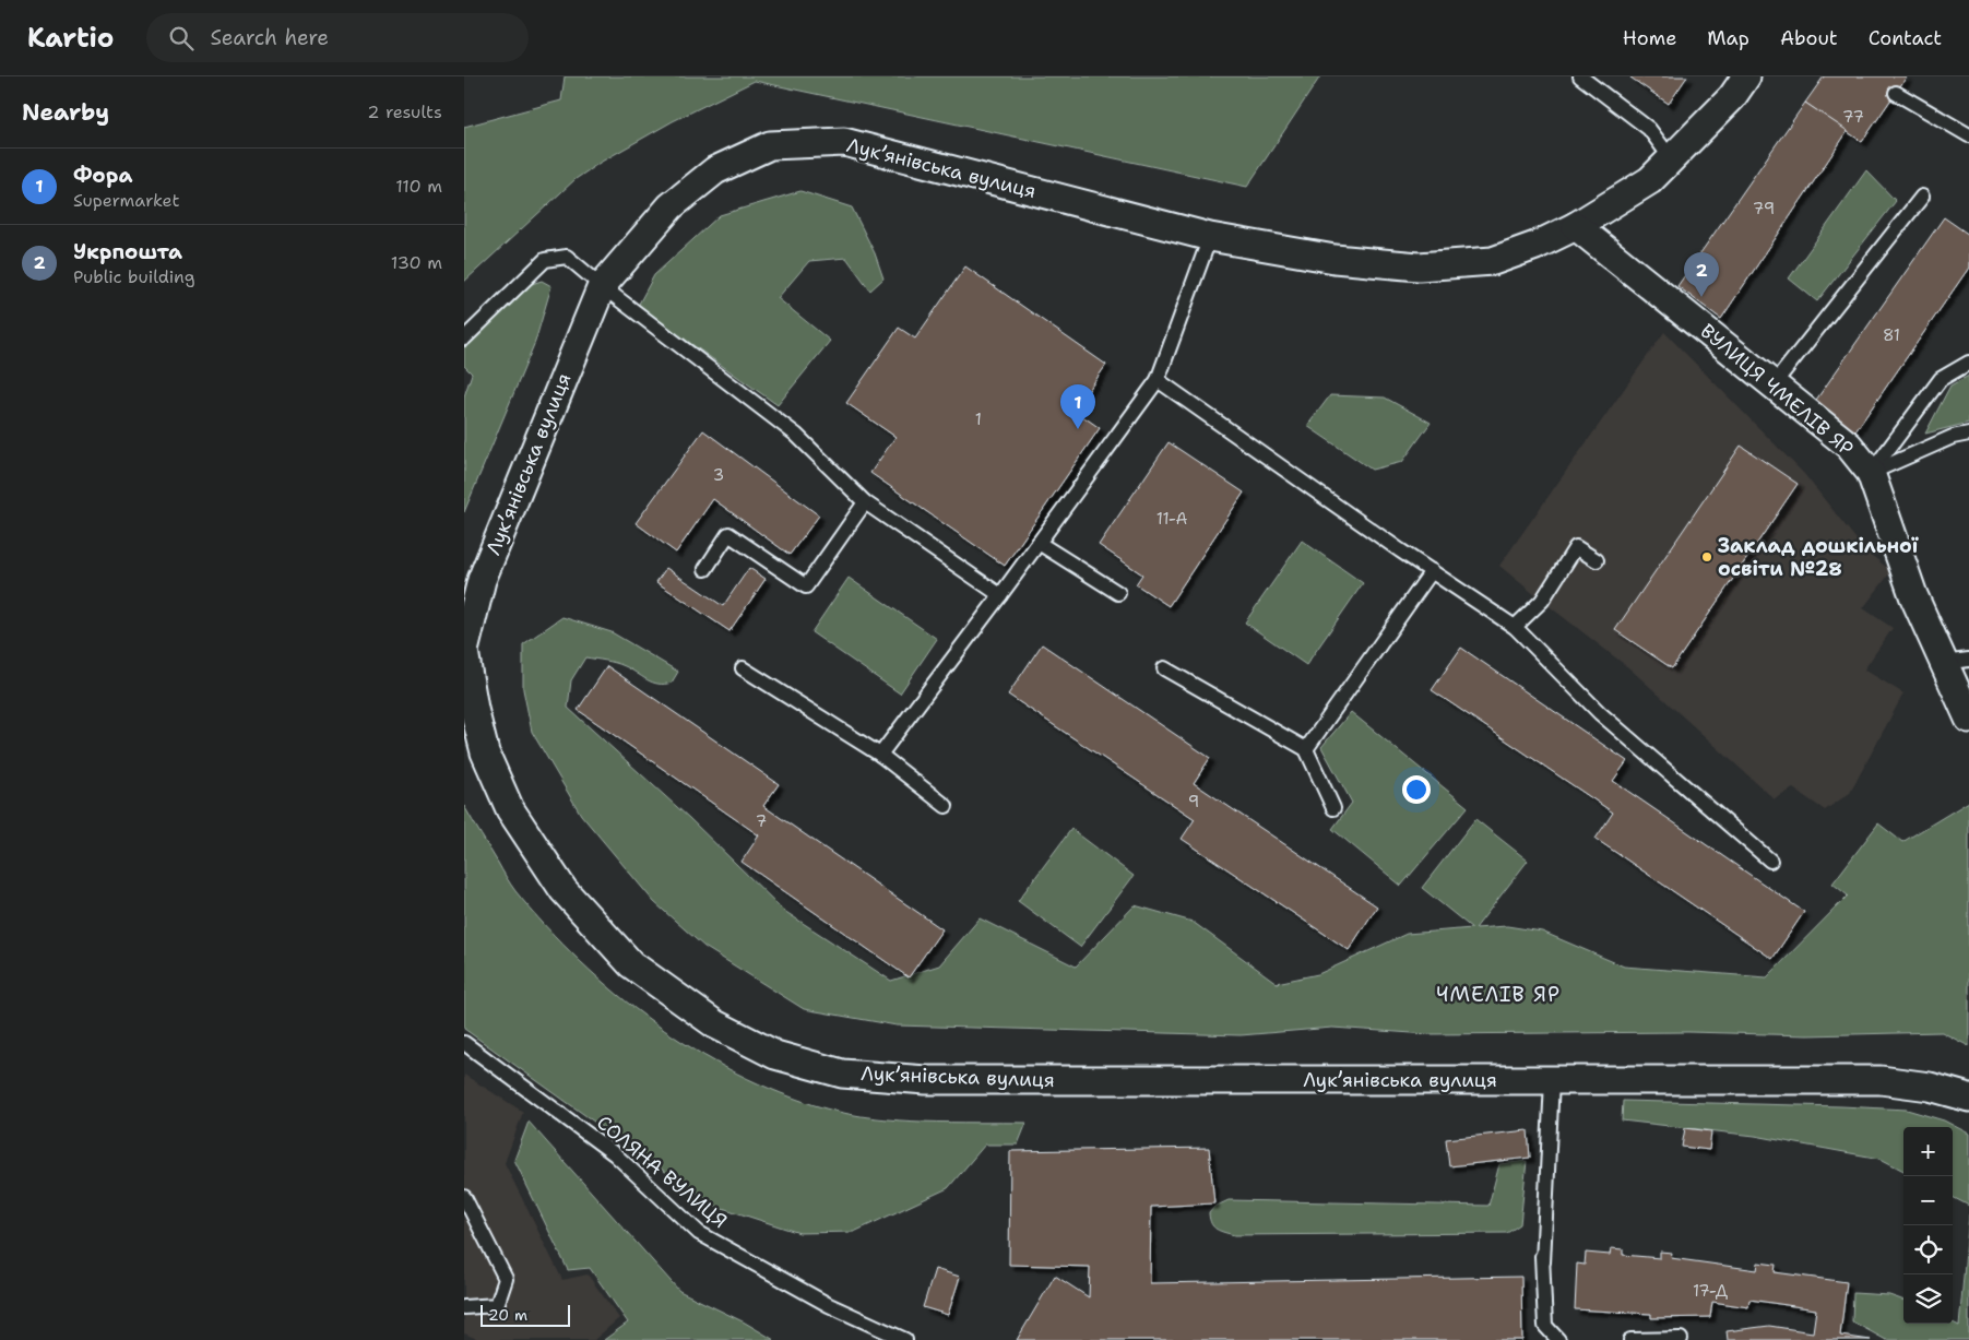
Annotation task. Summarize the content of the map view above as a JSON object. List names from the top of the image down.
{
  "streets": {
    "street": ["Лукʼянівська вулиця", "ВУЛИЦЯ ЧМЕЛІВ ЯР"],
    "lane": ["СОЛЯНА ВУЛИЦЯ"]
  },
  "crossings": [
    ["Лукʼянівська вулиця", "ВУЛИЦЯ ЧМЕЛІВ ЯР"]
  ],
  "districts": ["ЧМЕЛІВ ЯР"],
  "places": ["Заклад дошкільної освіти №28"],
  "house_numbers": [
    "77",
    "79",
    "81",
    "1",
    "3",
    "11-А",
    "9",
    "7",
    "17-Д"
  ],
  "scale_bar": "20 m",
  "page": {
    "header": "Kartio",
    "search": "Search here",
    "nav": [
      "Home",
      "Map",
      "About",
      "Contact"
    ],
    "heading": ["Nearby", "2 results"],
    "list": [
      {
        "mark": "1",
        "name": "Фора",
        "note": "Supermarket",
        "value": "110 m"
      },
      {
        "mark": "2",
        "name": "Укрпошта",
        "note": "Public building",
        "value": "130 m"
      }
    ],
    "pins": ["2", "1"],
    "map_buttons": ["+", "−"],
    "scale": "20 m"
  }
}
